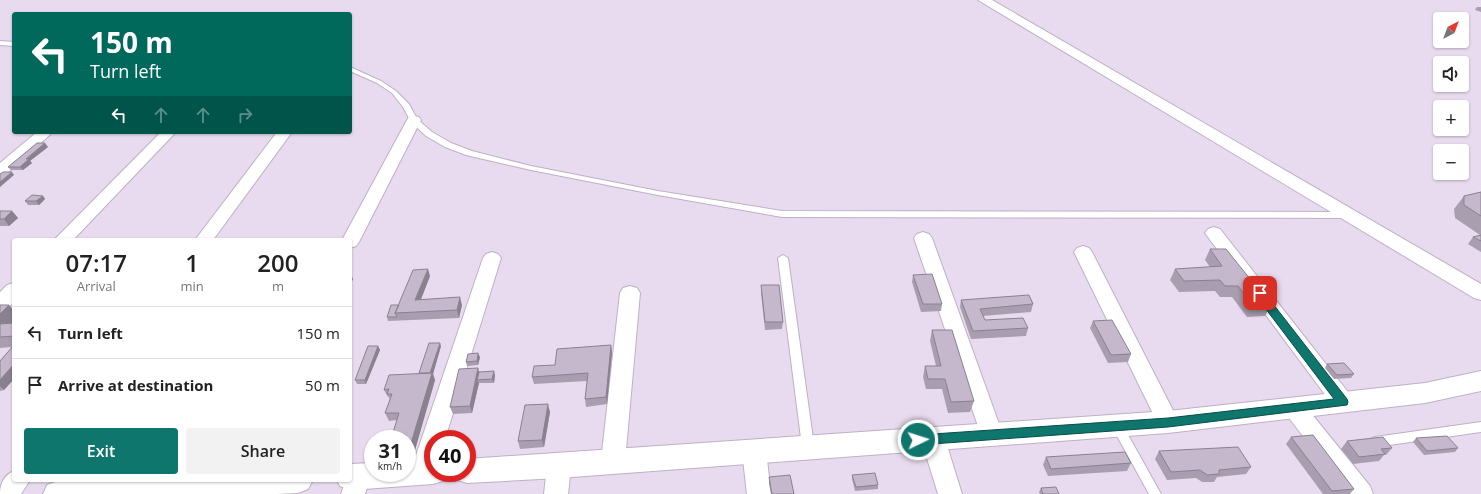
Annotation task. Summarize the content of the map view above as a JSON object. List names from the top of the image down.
{
  "north": "top right",
  "page": {
    "map_buttons": ["+", "−"],
    "turn": ["150 m", "Turn left"],
    "eta": [
      "07:17",
      "Arrival",
      "1",
      "min",
      "200",
      "m"
    ],
    "list": [
      {
        "name": "Turn left",
        "value": "150 m"
      },
      {
        "name": "Arrive at destination",
        "value": "50 m"
      }
    ],
    "buttons": ["Exit", "Share"],
    "speed": "31 km/h",
    "limit": "40"
  }
}
